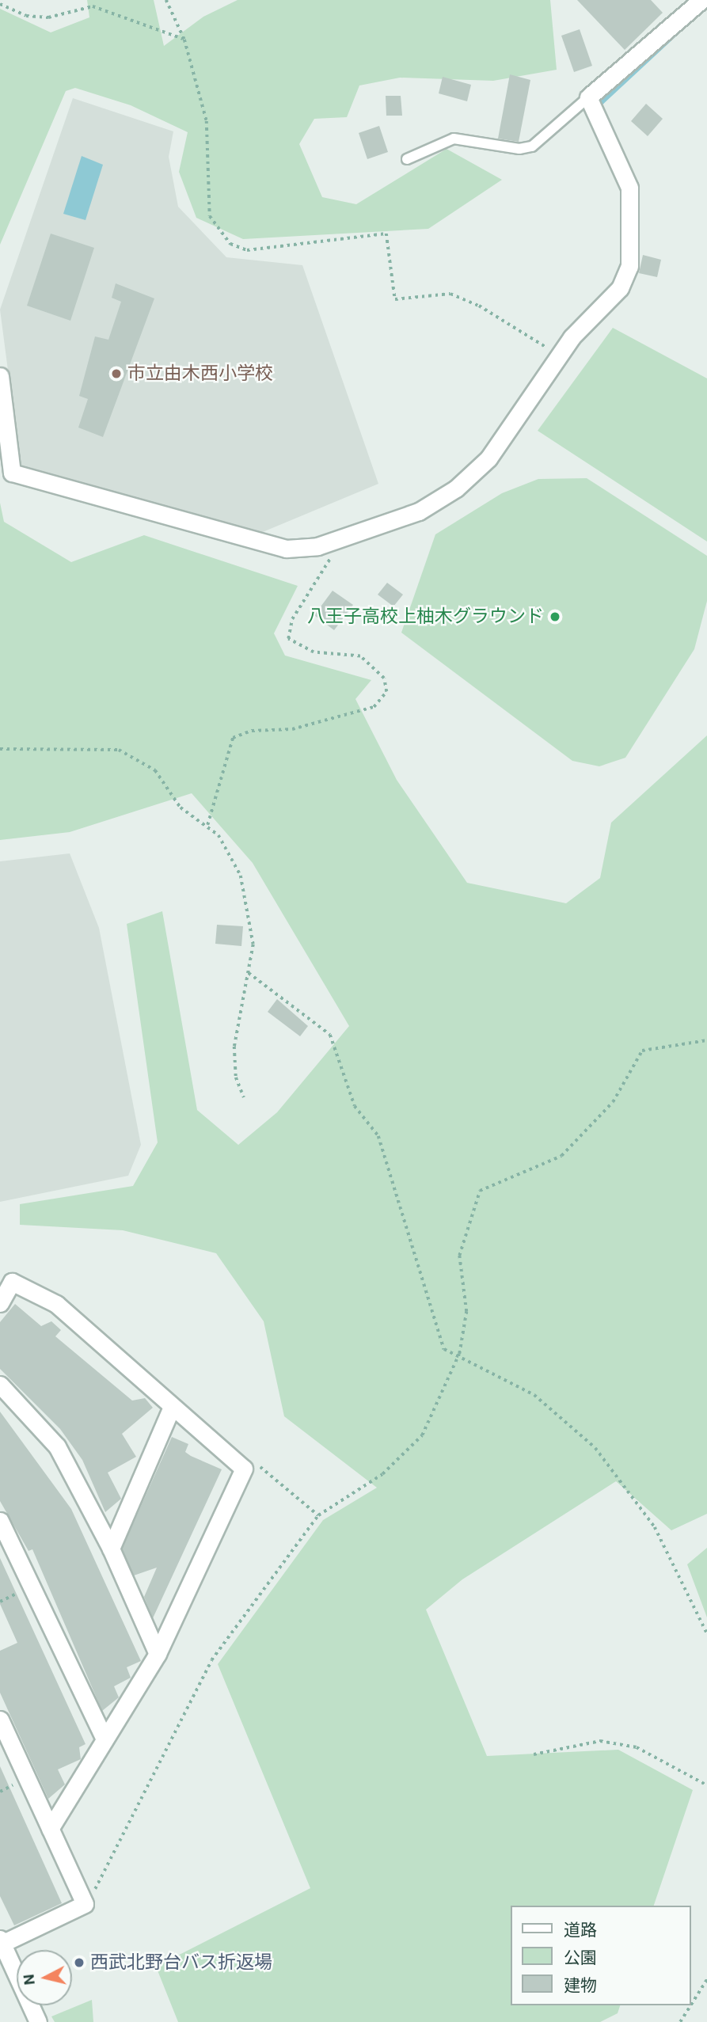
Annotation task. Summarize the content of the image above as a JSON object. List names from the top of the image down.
{
  "places": ["市立由木西小学校", "八王子高校上柚木グラウンド", "西武北野台バス折返場"],
  "legend": ["道路", "公園", "建物"],
  "north": "left"
}
